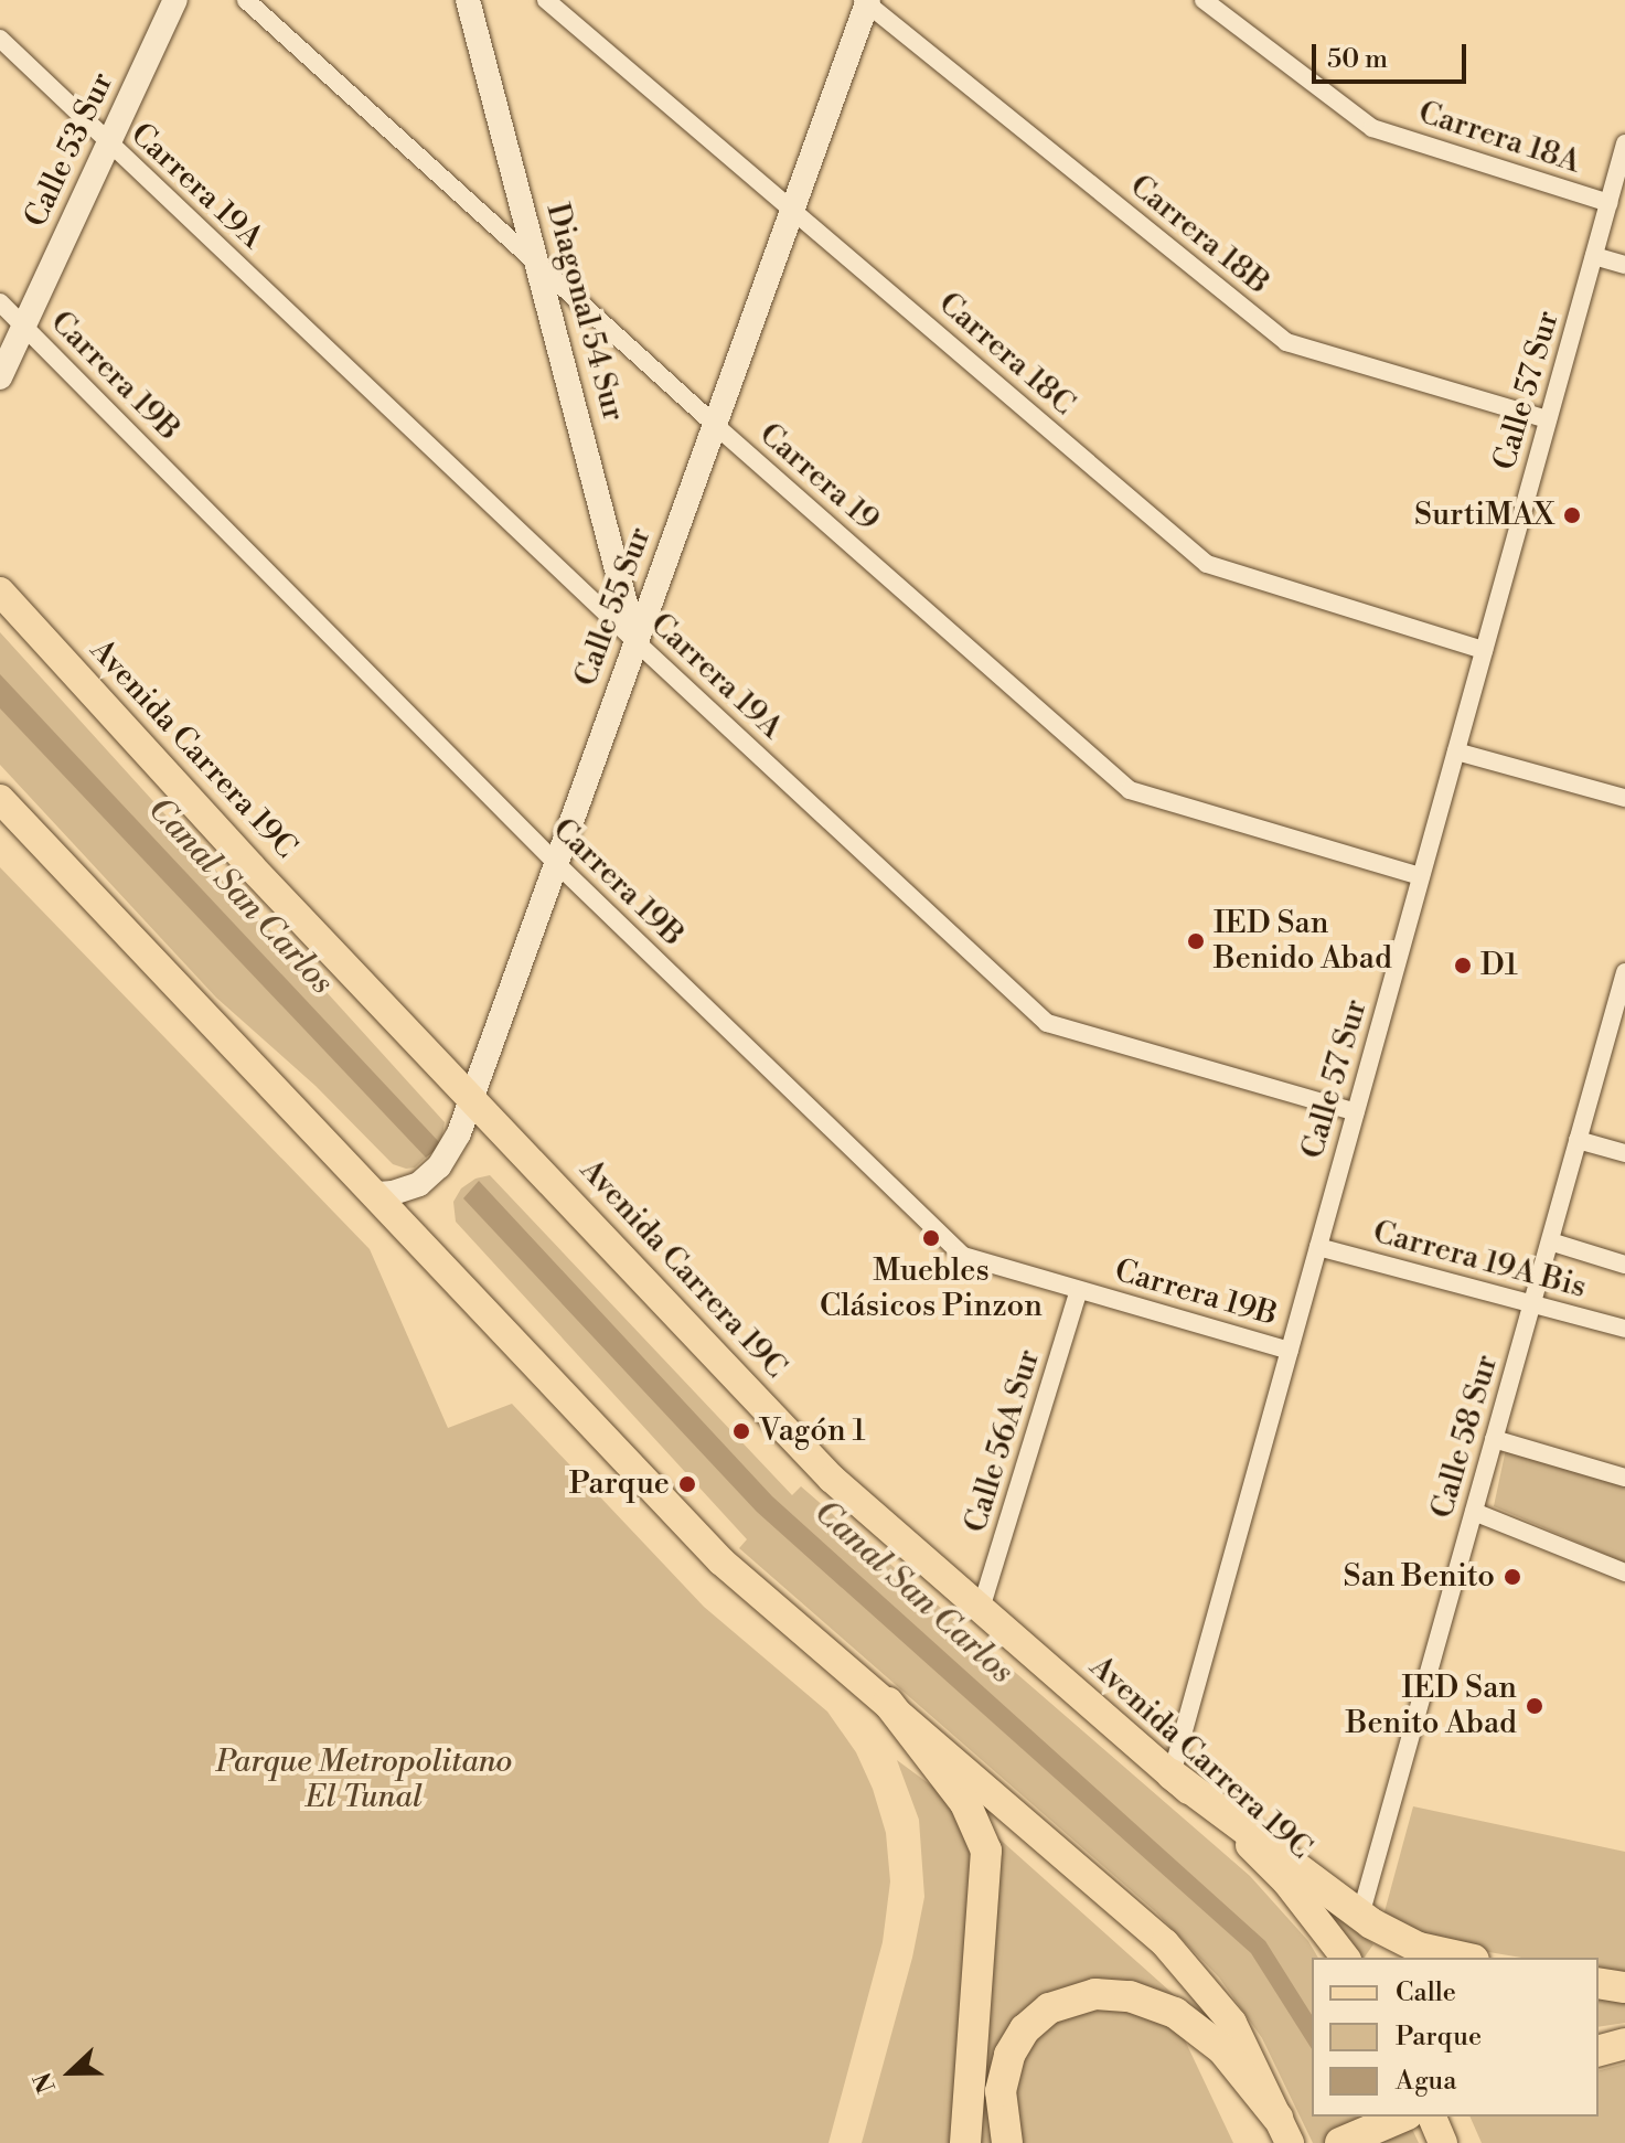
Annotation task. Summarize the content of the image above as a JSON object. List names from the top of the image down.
{
  "streets": {
    "main road": ["Avenida Carrera 19C"],
    "street": [
      "Carrera 18A",
      "Calle 53 Sur",
      "Carrera 19A",
      "Carrera 18B",
      "Diagonal 54 Sur",
      "Carrera 18C",
      "Carrera 19B",
      "Calle 57 Sur",
      "Carrera 19",
      "Calle 55 Sur",
      "Carrera 19A Bis",
      "Calle 58 Sur",
      "Calle 56A Sur"
    ]
  },
  "crossings": [
    ["Carrera 18A", "Calle 57 Sur"],
    ["Calle 53 Sur", "Carrera 19A"],
    ["Calle 53 Sur", "Carrera 19B"],
    ["Carrera 19A", "Diagonal 54 Sur"],
    ["Carrera 19A", "Calle 57 Sur"],
    ["Carrera 19A", "Calle 55 Sur"],
    ["Carrera 18B", "Calle 57 Sur"],
    ["Carrera 18B", "Calle 55 Sur"],
    ["Diagonal 54 Sur", "Carrera 19"],
    ["Diagonal 54 Sur", "Calle 55 Sur"],
    ["Carrera 18C", "Calle 57 Sur"],
    ["Carrera 18C", "Calle 55 Sur"],
    ["Carrera 19B", "Calle 57 Sur"],
    ["Carrera 19B", "Calle 55 Sur"],
    ["Carrera 19B", "Calle 56A Sur"],
    ["Calle 57 Sur", "Carrera 19"],
    ["Calle 57 Sur", "Avenida Carrera 19C"],
    ["Calle 57 Sur", "Carrera 19A Bis"],
    ["Carrera 19", "Calle 55 Sur"],
    ["Calle 55 Sur", "Avenida Carrera 19C"],
    ["Avenida Carrera 19C", "Calle 56A Sur"],
    ["Carrera 19A Bis", "Calle 58 Sur"]
  ],
  "water": ["Canal San Carlos"],
  "parks": ["Parque Metropolitano El Tunal"],
  "places": [
    "SurtiMAX",
    "IED San Benido Abad",
    "D1",
    "Muebles Clásicos Pinzon",
    "Vagón 1",
    "Parque",
    "San Benito",
    "IED San Benito Abad"
  ],
  "legend": ["Calle", "Parque", "Agua"],
  "scale_bar": "50 m",
  "north": "left"
}
